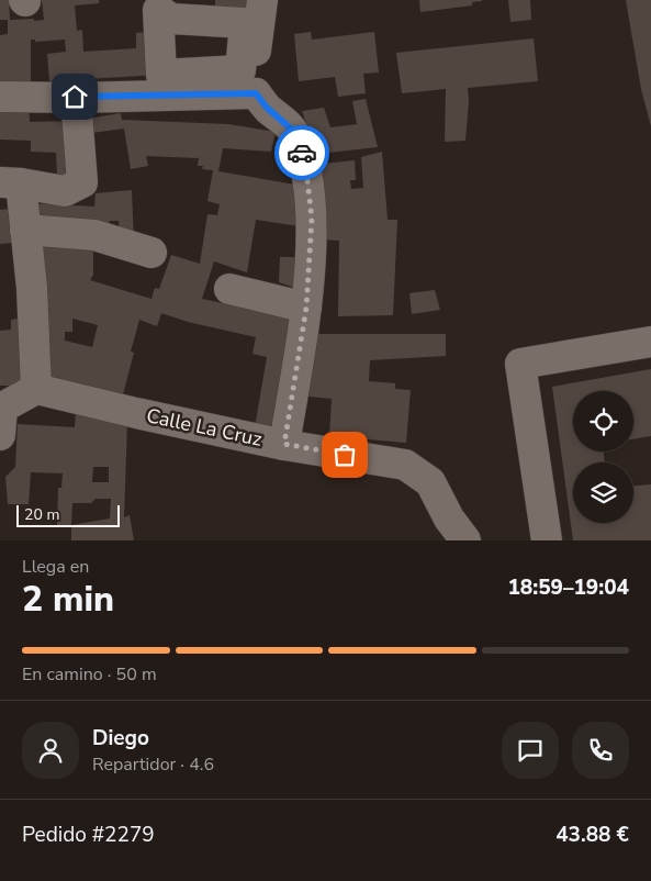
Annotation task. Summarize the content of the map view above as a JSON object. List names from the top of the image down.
{
  "streets": {
    "street": ["Calle La Cruz"]
  },
  "scale_bar": "20 m",
  "page": {
    "scale": "20 m",
    "heading": ["2 min", "Llega en", "18:59–19:04"],
    "panel": [
      "Diego",
      "Repartidor · 4.6",
      "Pedido #2279",
      "43.88 €"
    ],
    "bar": "En camino · 50 m"
  }
}
